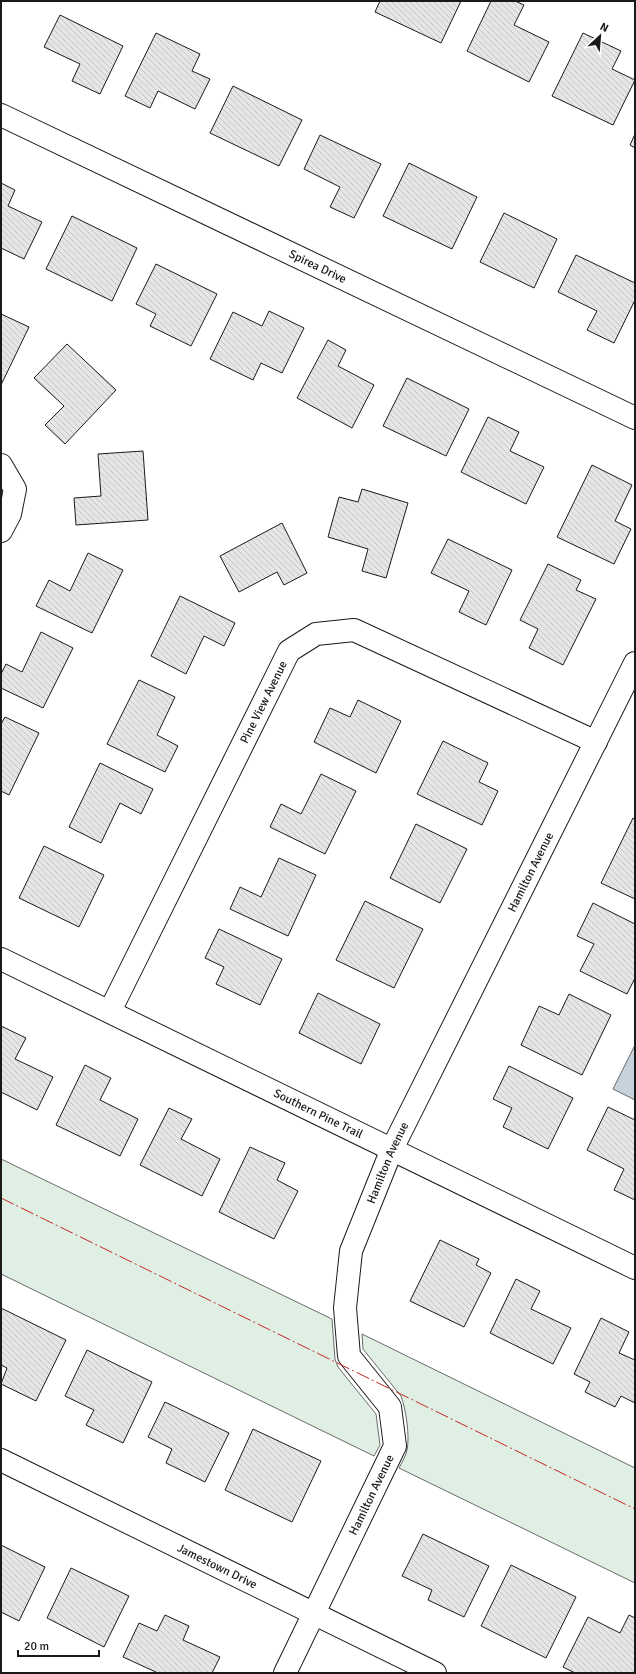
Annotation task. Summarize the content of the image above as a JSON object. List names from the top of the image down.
{
  "streets": {
    "street": [
      "Spirea Drive",
      "Pine View Avenue",
      "Hamilton Avenue",
      "Southern Pine Trail",
      "Jamestown Drive"
    ]
  },
  "crossings": [
    ["Pine View Avenue", "Hamilton Avenue"],
    ["Pine View Avenue", "Southern Pine Trail"],
    ["Hamilton Avenue", "Southern Pine Trail"],
    ["Hamilton Avenue", "Jamestown Drive"]
  ],
  "scale_bar": "20 m",
  "north": "top right"
}
